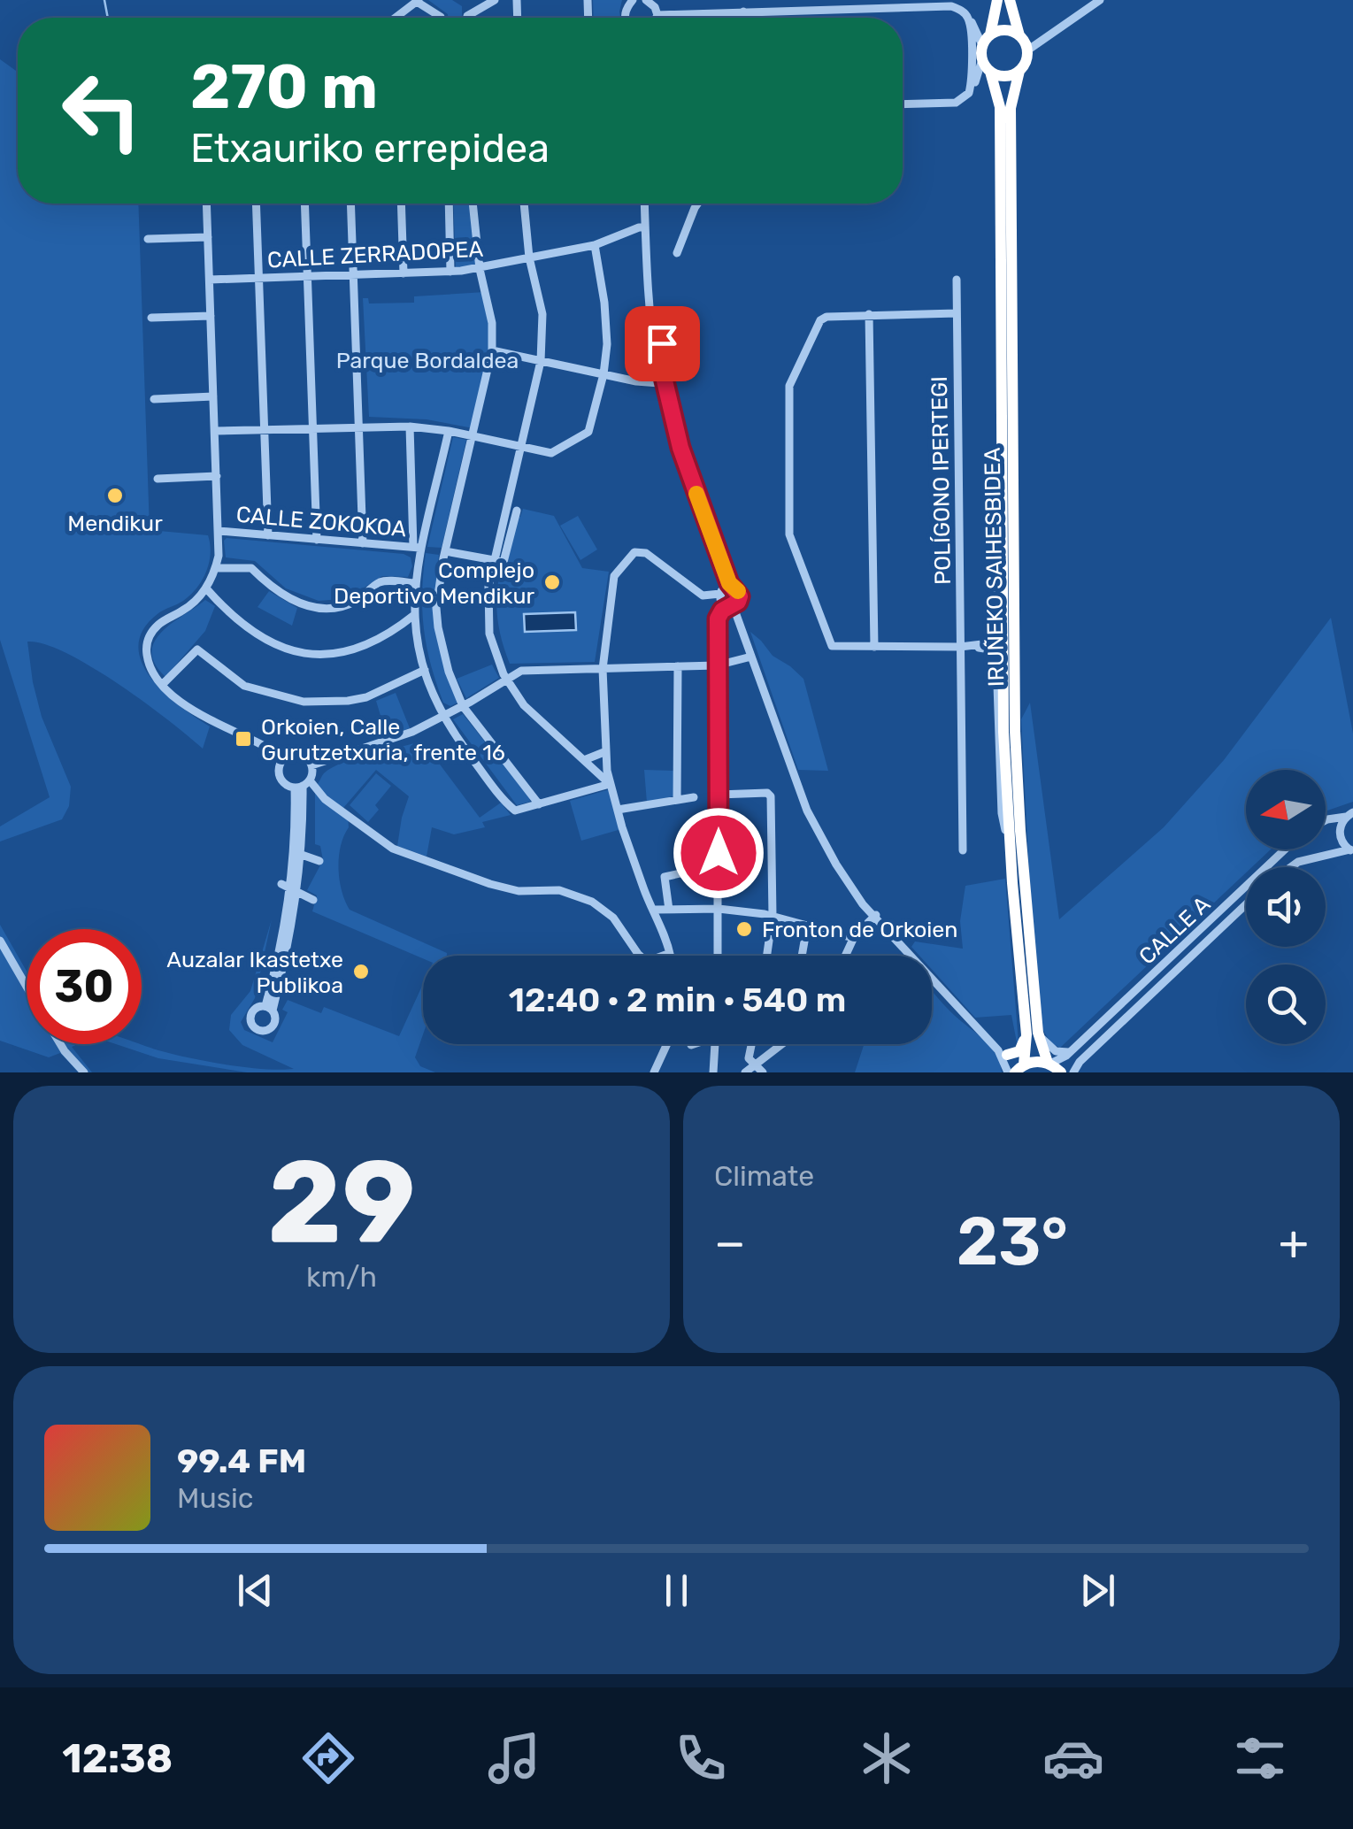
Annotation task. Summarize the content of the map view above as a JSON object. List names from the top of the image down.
{
  "streets": {
    "highway": ["IRUÑEKO SAIHESBIDEA"],
    "street": [
      "CALLE ZERRADOPEA",
      "POLÍGONO IPERTEGI",
      "CALLE ZOKOKOA",
      "CALLE A"
    ]
  },
  "crossings": [
    ["IRUÑEKO SAIHESBIDEA", "CALLE A"]
  ],
  "parks": ["Parque Bordaldea"],
  "places": {
    "other": [
      "Mendikur",
      "Complejo Deportivo Mendikur",
      "Fronton de Orkoien",
      "Auzalar Ikastetxe Publikoa"
    ],
    "transit": ["Orkoien, Calle Gurutzetxuria, frente 16"]
  },
  "north": "left",
  "page": {
    "turn": ["270 m", "Etxauriko errepidea"],
    "limit": "30",
    "trip": "12:40 · 2 min · 540 m",
    "tile": [
      ["29", "km/h"],
      "Climate"
    ],
    "heat": ["−", "23°", "+"],
    "song": ["99.4 FM", "Music"],
    "tabs": "12:38"
  }
}
